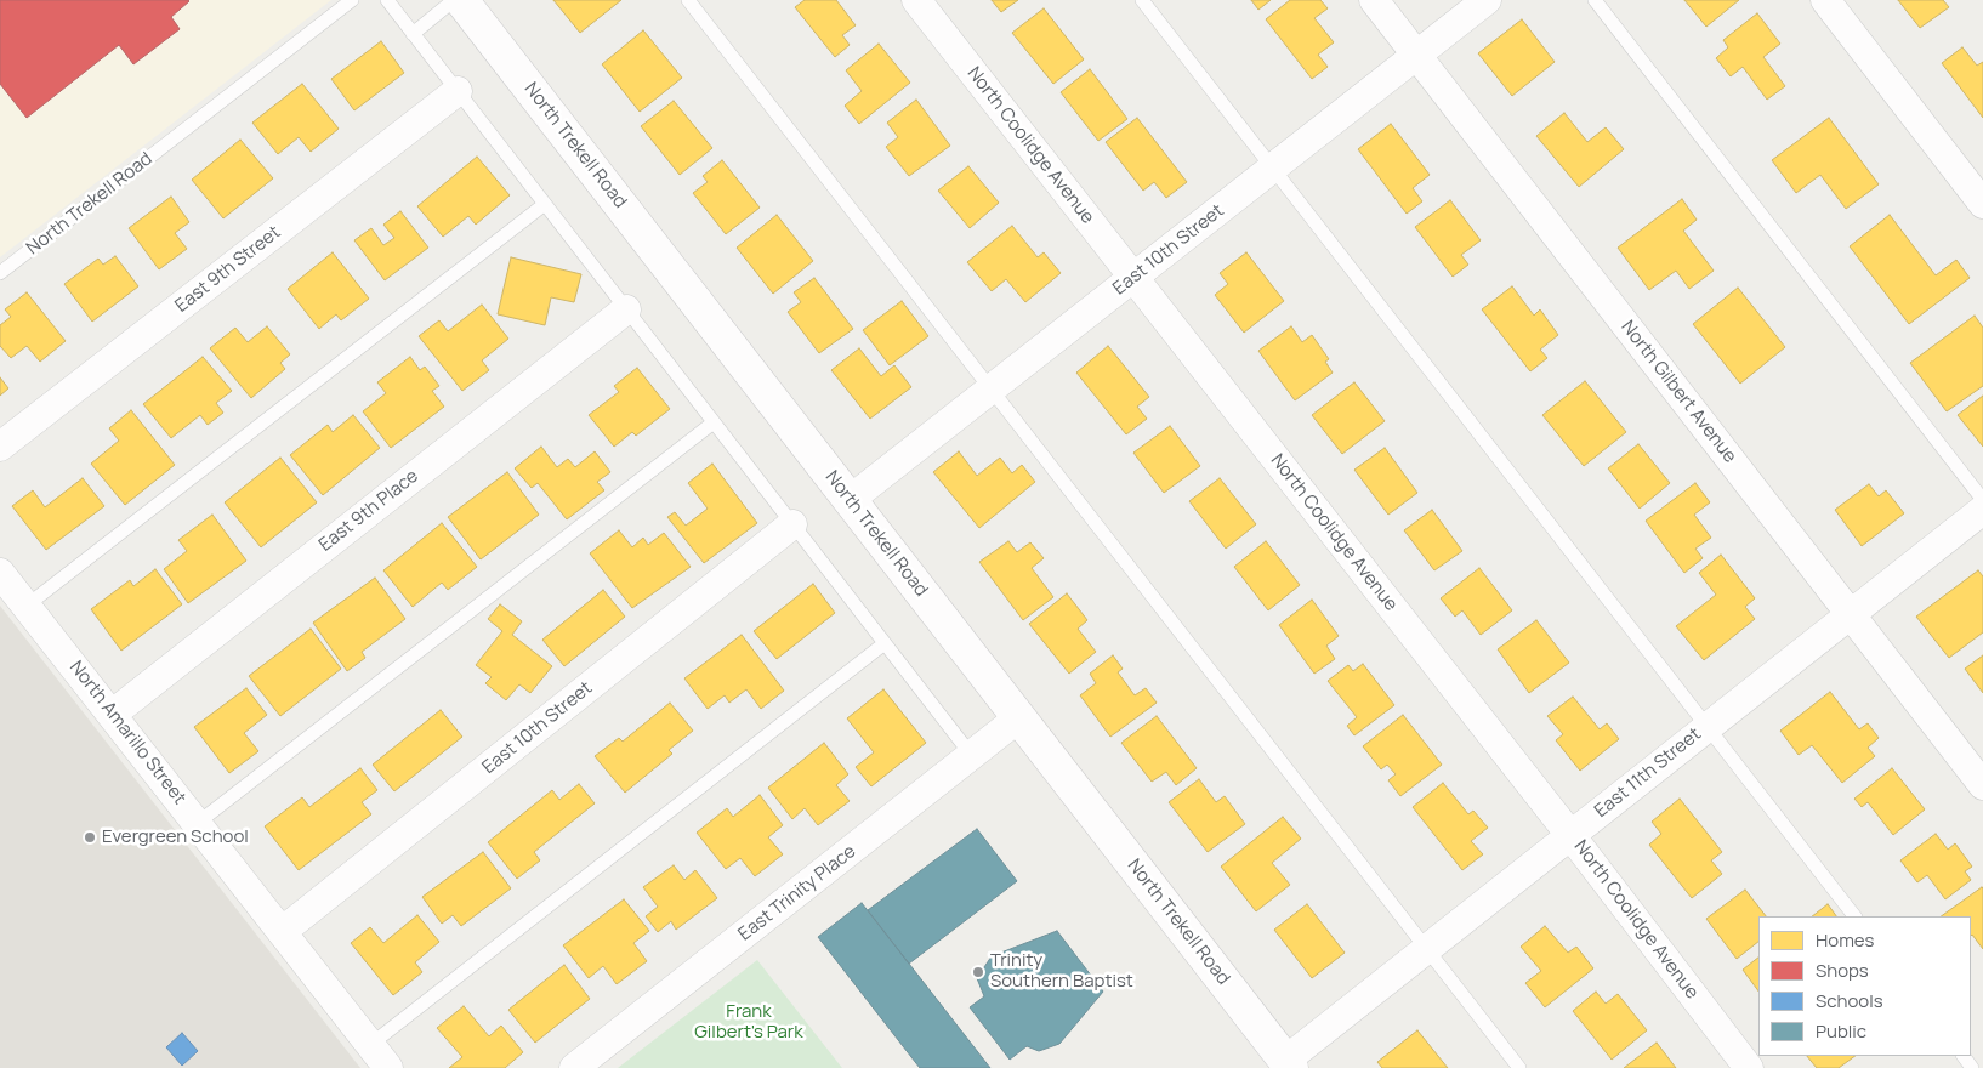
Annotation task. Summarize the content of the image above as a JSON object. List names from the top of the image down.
{
  "streets": {
    "main road": ["North Trekell Road"],
    "street": [
      "North Coolidge Avenue",
      "East 10th Street",
      "East 9th Street",
      "North Gilbert Avenue",
      "East 9th Place",
      "North Amarillo Street",
      "East 11th Street",
      "East Trinity Place"
    ]
  },
  "crossings": [
    ["North Trekell Road", "East 10th Street"],
    ["North Trekell Road", "East 11th Street"],
    ["North Trekell Road", "East Trinity Place"],
    ["North Coolidge Avenue", "East 10th Street"],
    ["North Coolidge Avenue", "East 11th Street"],
    ["East 10th Street", "North Gilbert Avenue"],
    ["East 10th Street", "North Amarillo Street"],
    ["North Gilbert Avenue", "East 11th Street"],
    ["East 9th Place", "North Amarillo Street"]
  ],
  "parks": ["Frank Gilbert's Park"],
  "places": ["Evergreen School", "Trinity Southern Baptist"],
  "legend": [
    "Homes",
    "Shops",
    "Schools",
    "Public"
  ]
}
